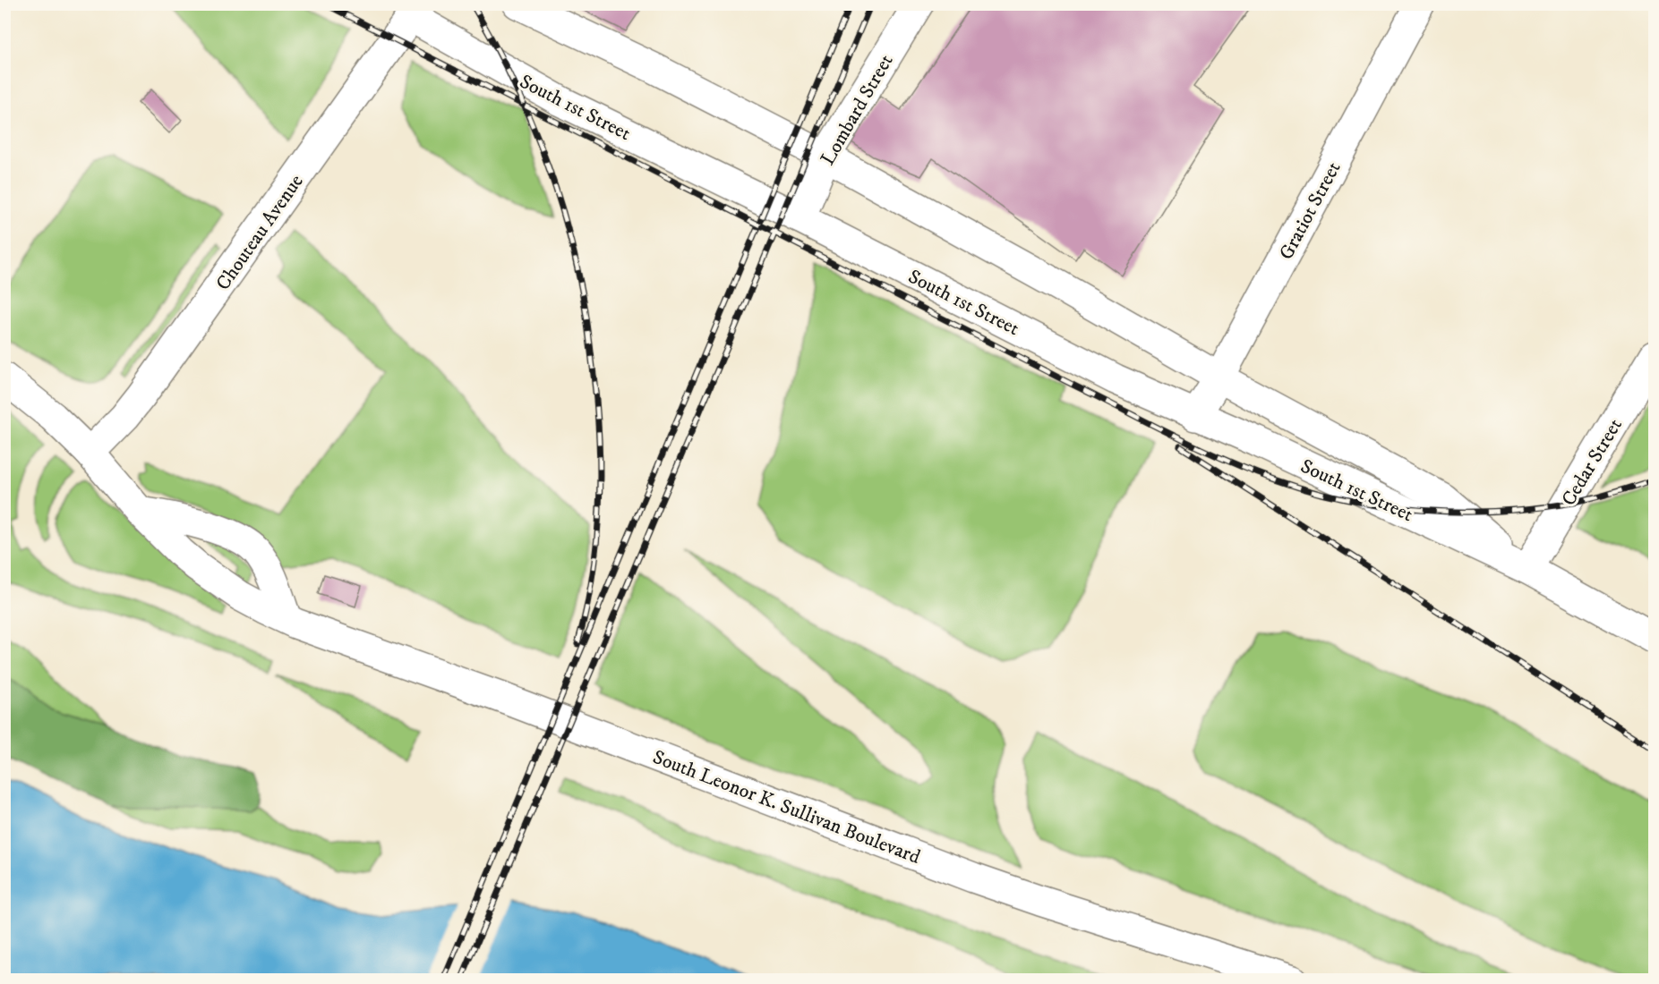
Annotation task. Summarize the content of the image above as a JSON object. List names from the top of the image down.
{
  "streets": {
    "street": [
      "South 1st Street",
      "Lombard Street",
      "Gratiot Street",
      "Chouteau Avenue",
      "Cedar Street",
      "South Leonor K. Sullivan Boulevard"
    ]
  },
  "crossings": [
    ["South 1st Street", "Lombard Street"],
    ["South 1st Street", "Gratiot Street"],
    ["South 1st Street", "Chouteau Avenue"],
    ["South 1st Street", "Cedar Street"],
    ["Chouteau Avenue", "South Leonor K. Sullivan Boulevard"]
  ]
}
